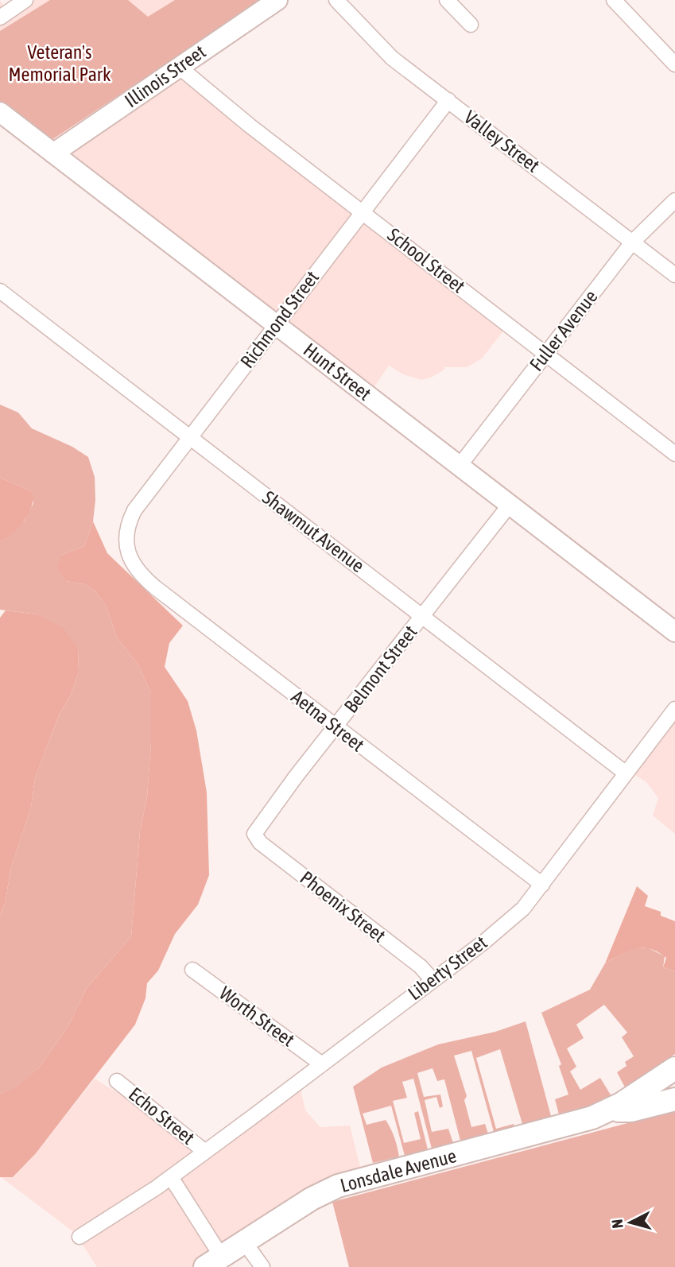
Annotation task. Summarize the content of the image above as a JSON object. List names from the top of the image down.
{
  "streets": {
    "main road": ["Illinois Street", "Hunt Street", "Lonsdale Avenue"],
    "street": [
      "Valley Street",
      "School Street",
      "Richmond Street",
      "Fuller Avenue",
      "Shawmut Avenue",
      "Belmont Street",
      "Aetna Street",
      "Phoenix Street",
      "Liberty Street",
      "Worth Street",
      "Echo Street"
    ]
  },
  "crossings": [
    ["Illinois Street", "School Street"],
    ["Illinois Street", "Hunt Street"],
    ["Valley Street", "Richmond Street"],
    ["Valley Street", "Fuller Avenue"],
    ["School Street", "Richmond Street"],
    ["School Street", "Fuller Avenue"],
    ["Richmond Street", "Hunt Street"],
    ["Richmond Street", "Shawmut Avenue"],
    ["Richmond Street", "Aetna Street"],
    ["Fuller Avenue", "Hunt Street"],
    ["Hunt Street", "Belmont Street"],
    ["Shawmut Avenue", "Belmont Street"],
    ["Shawmut Avenue", "Liberty Street"],
    ["Belmont Street", "Aetna Street"],
    ["Belmont Street", "Phoenix Street"],
    ["Aetna Street", "Liberty Street"],
    ["Phoenix Street", "Liberty Street"],
    ["Liberty Street", "Worth Street"],
    ["Liberty Street", "Echo Street"]
  ],
  "parks": ["Veteran's Memorial Park"],
  "north": "left"
}
